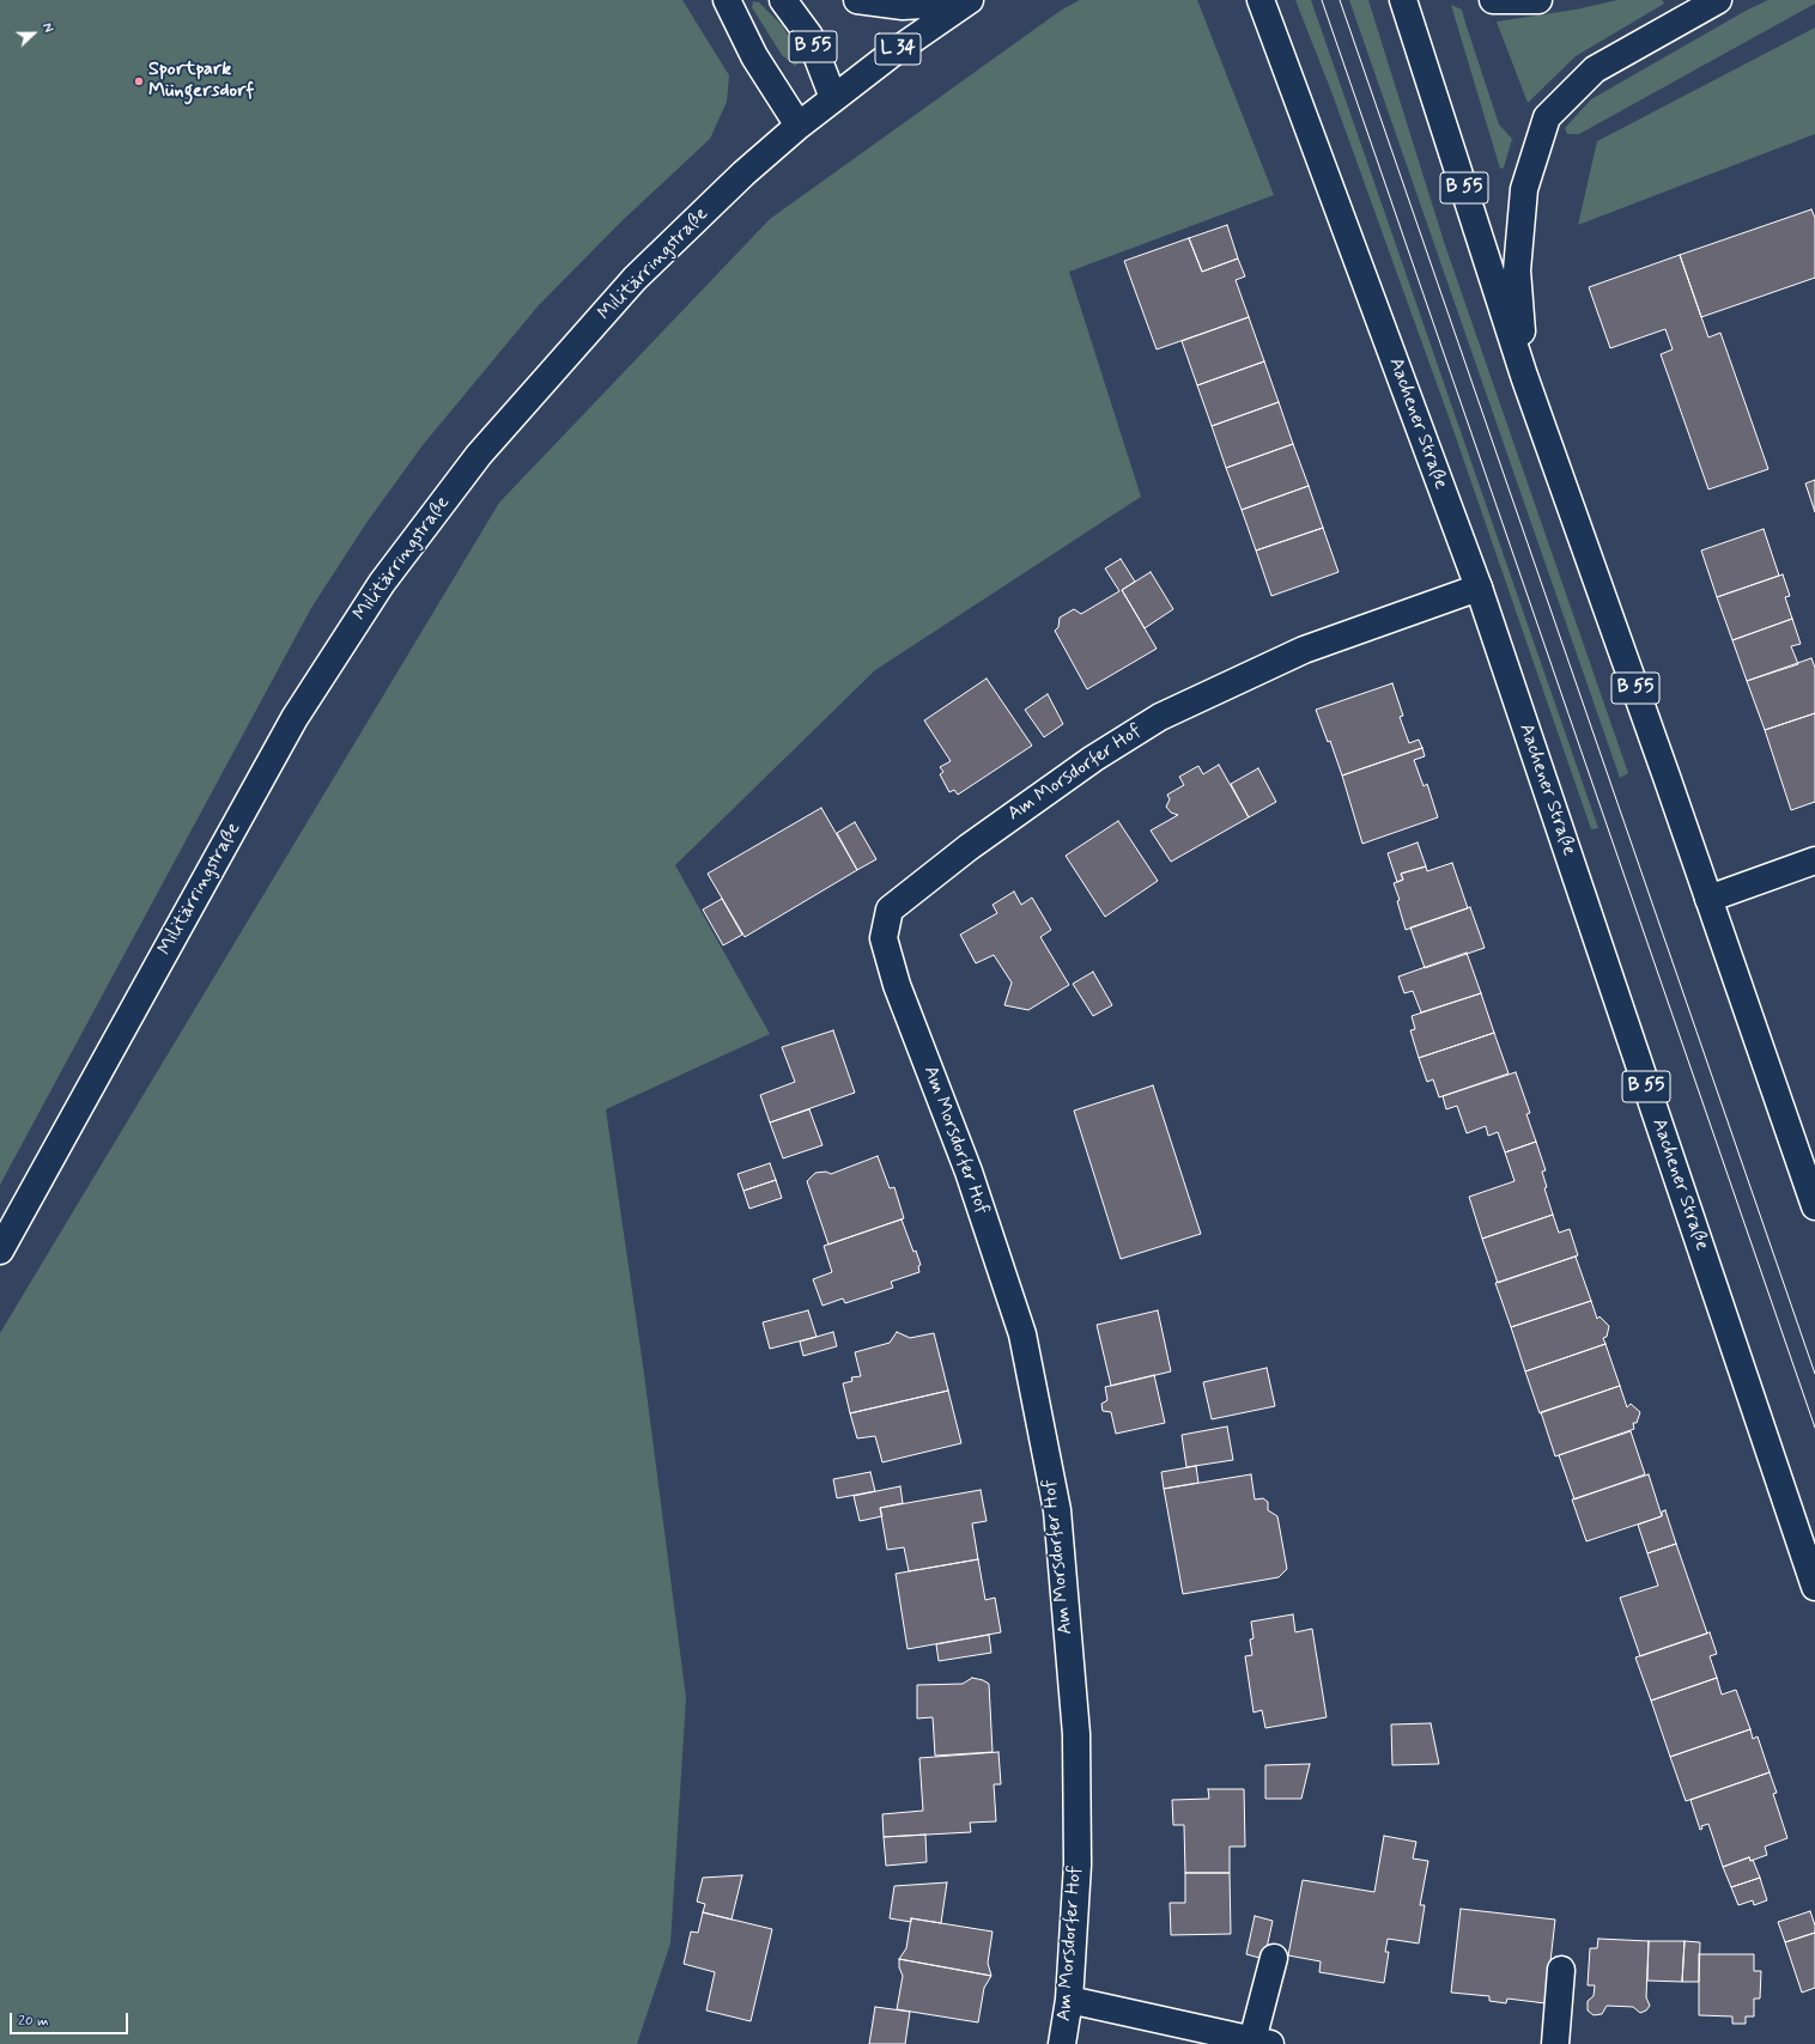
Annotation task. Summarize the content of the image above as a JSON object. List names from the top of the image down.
{
  "streets": {
    "main road": [
      "B 55",
      "L 34",
      "Militärringstraße",
      "Aachener Straße",
      "Am Morsdorfer Hof"
    ]
  },
  "crossings": [
    ["B 55", "Militärringstraße"],
    ["Aachener Straße", "Am Morsdorfer Hof"]
  ],
  "places": ["Sportpark Müngersdorf"],
  "scale_bar": "20 m",
  "north": "right"
}
